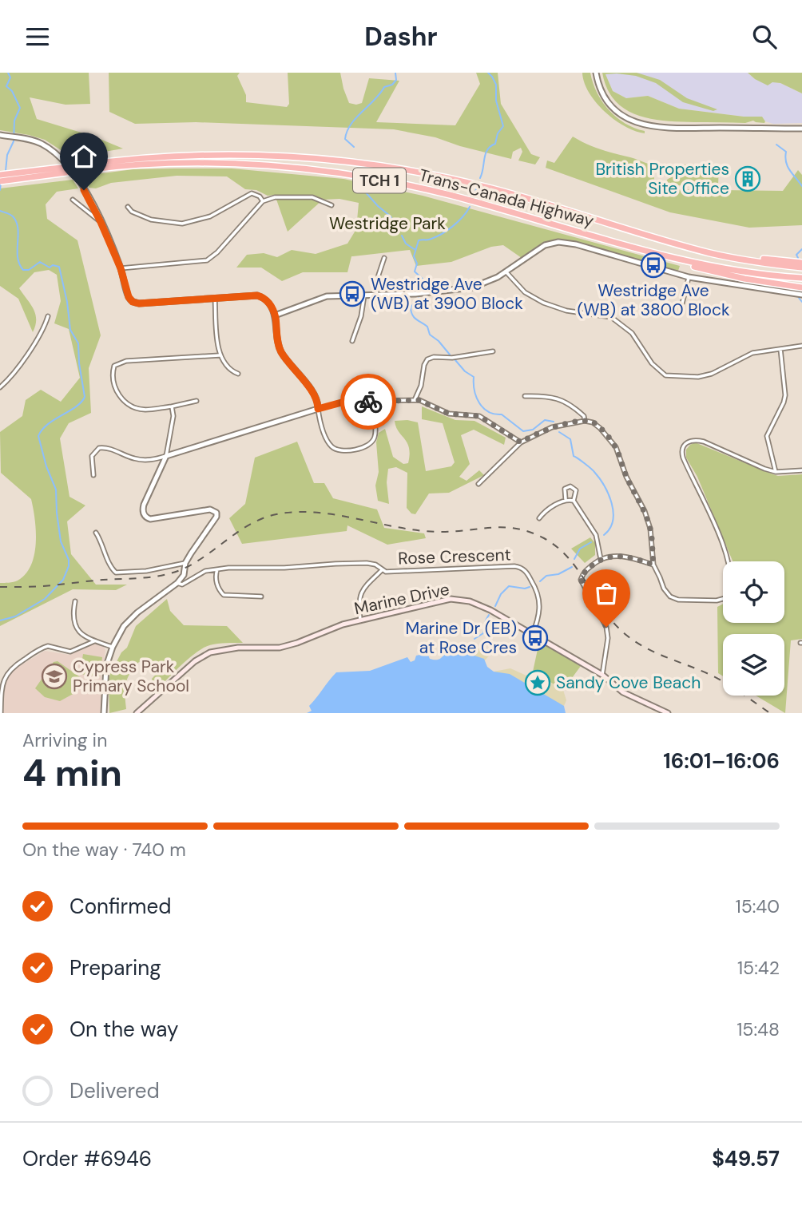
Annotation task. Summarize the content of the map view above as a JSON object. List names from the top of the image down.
{
  "streets": {
    "highway": ["TCH 1", "Trans-Canada Highway"],
    "main road": ["Marine Drive"],
    "street": ["Rose Crescent"]
  },
  "crossings": [
    ["Rose Crescent", "Marine Drive"]
  ],
  "parks": ["Westridge Park"],
  "places": {
    "building": ["British Properties Site Office"],
    "bus stop": ["Westridge Ave (WB) at 3800 Block", "Westridge Ave (WB) at 3900 Block", "Marine Dr (EB) at Rose Cres"],
    "school or university": ["Cypress Park Primary School"],
    "place": ["Sandy Cove Beach"]
  },
  "page": {
    "header": "Dashr",
    "heading": ["4 min", "Arriving in", "16:01–16:06"],
    "panel": ["Order #6946", "$49.57"],
    "bar": "On the way · 740 m",
    "list": [
      ["Confirmed", "15:40"],
      ["Preparing", "15:42"],
      ["On the way", "15:48"],
      "Delivered"
    ]
  }
}
